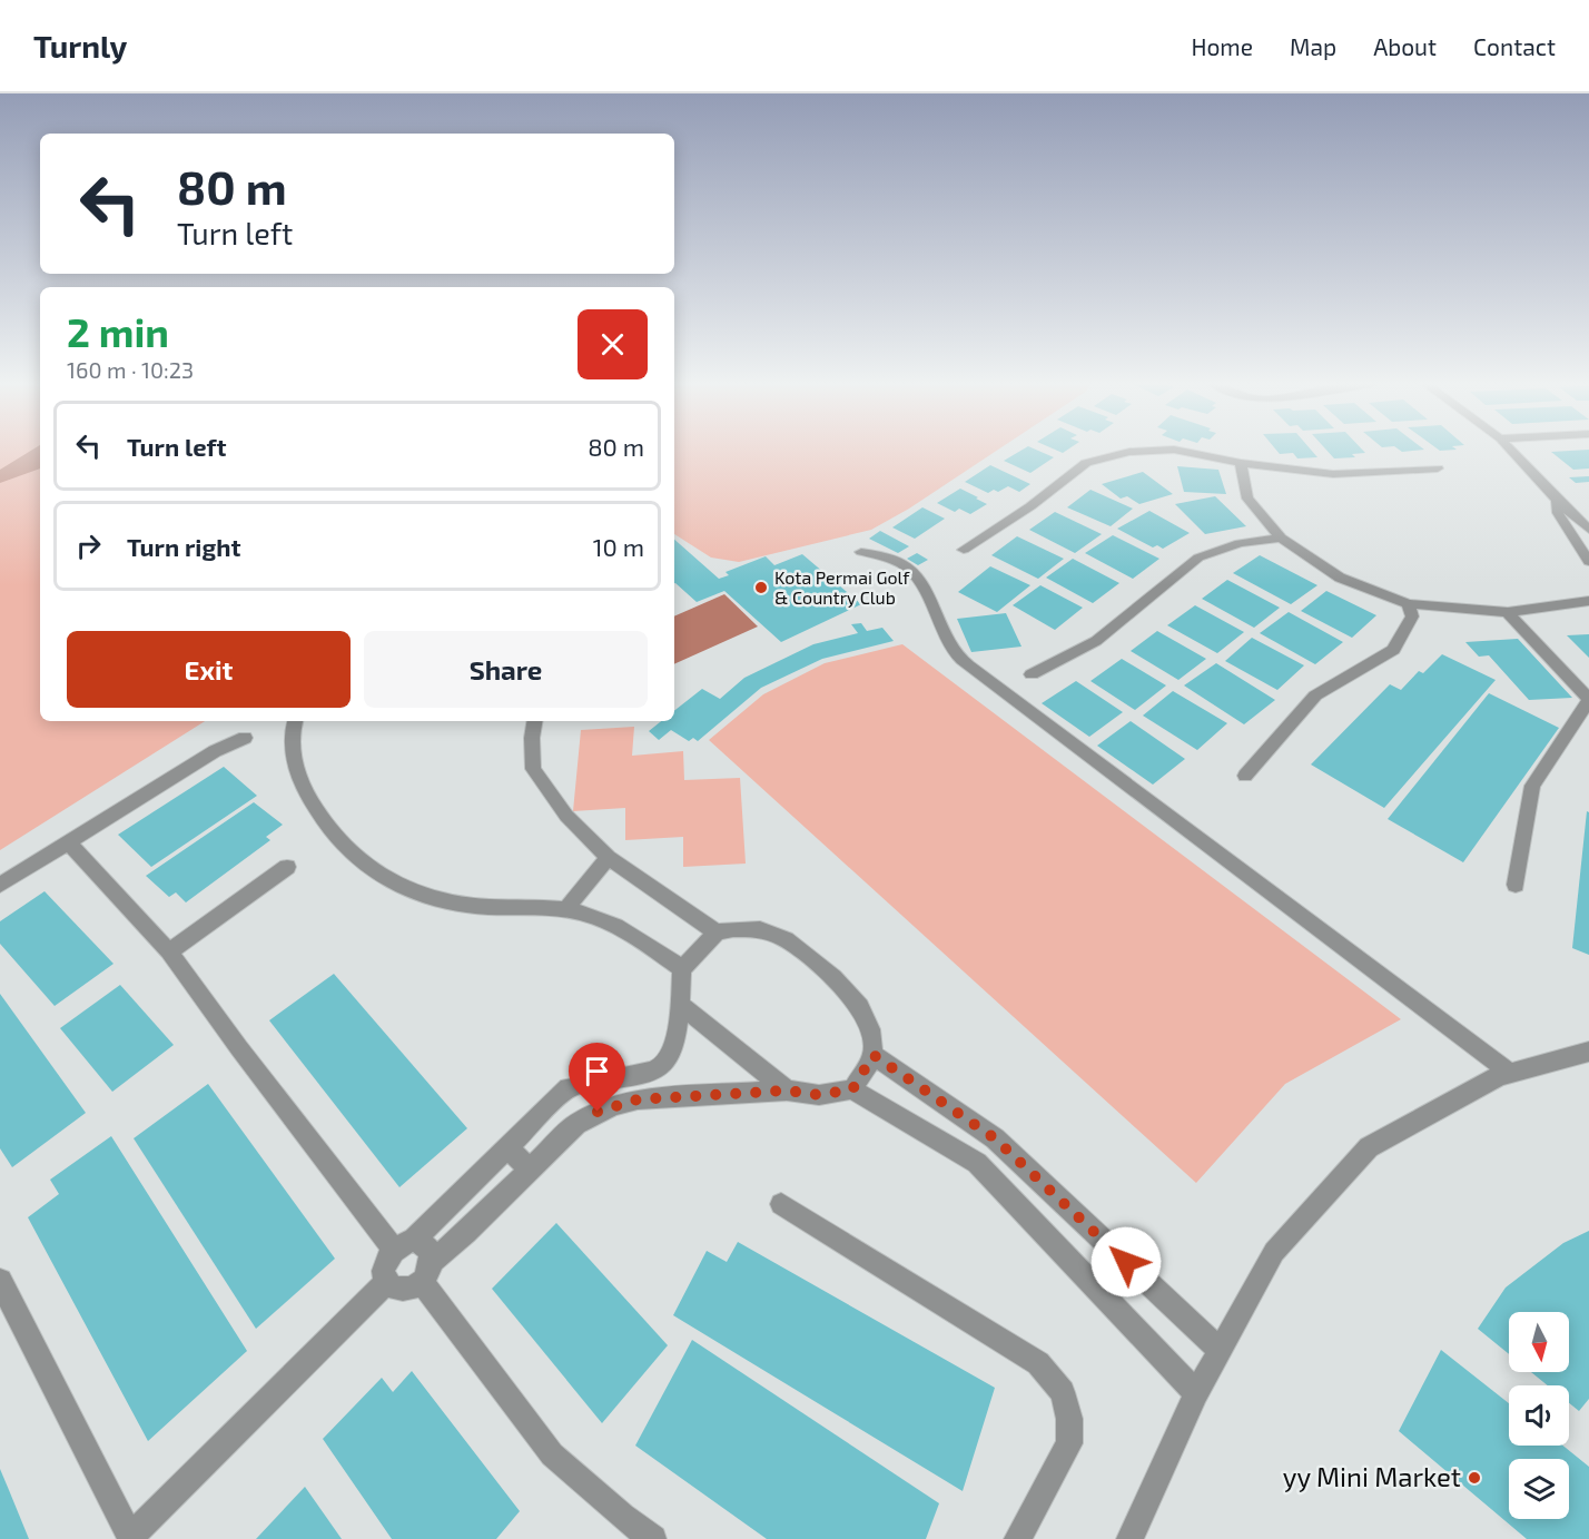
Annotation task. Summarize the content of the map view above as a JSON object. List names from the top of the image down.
{
  "places": ["Kota Permai Golf & Country Club", "yy Mini Market"],
  "north": "bottom",
  "page": {
    "header": "Turnly",
    "nav": [
      "Home",
      "Map",
      "About",
      "Contact"
    ],
    "turn": ["80 m", "Turn left"],
    "heading": ["2 min", "160 m · 10:23"],
    "list": [
      {
        "name": "Turn left",
        "value": "80 m"
      },
      {
        "name": "Turn right",
        "value": "10 m"
      }
    ],
    "buttons": ["Exit", "Share"]
  }
}
